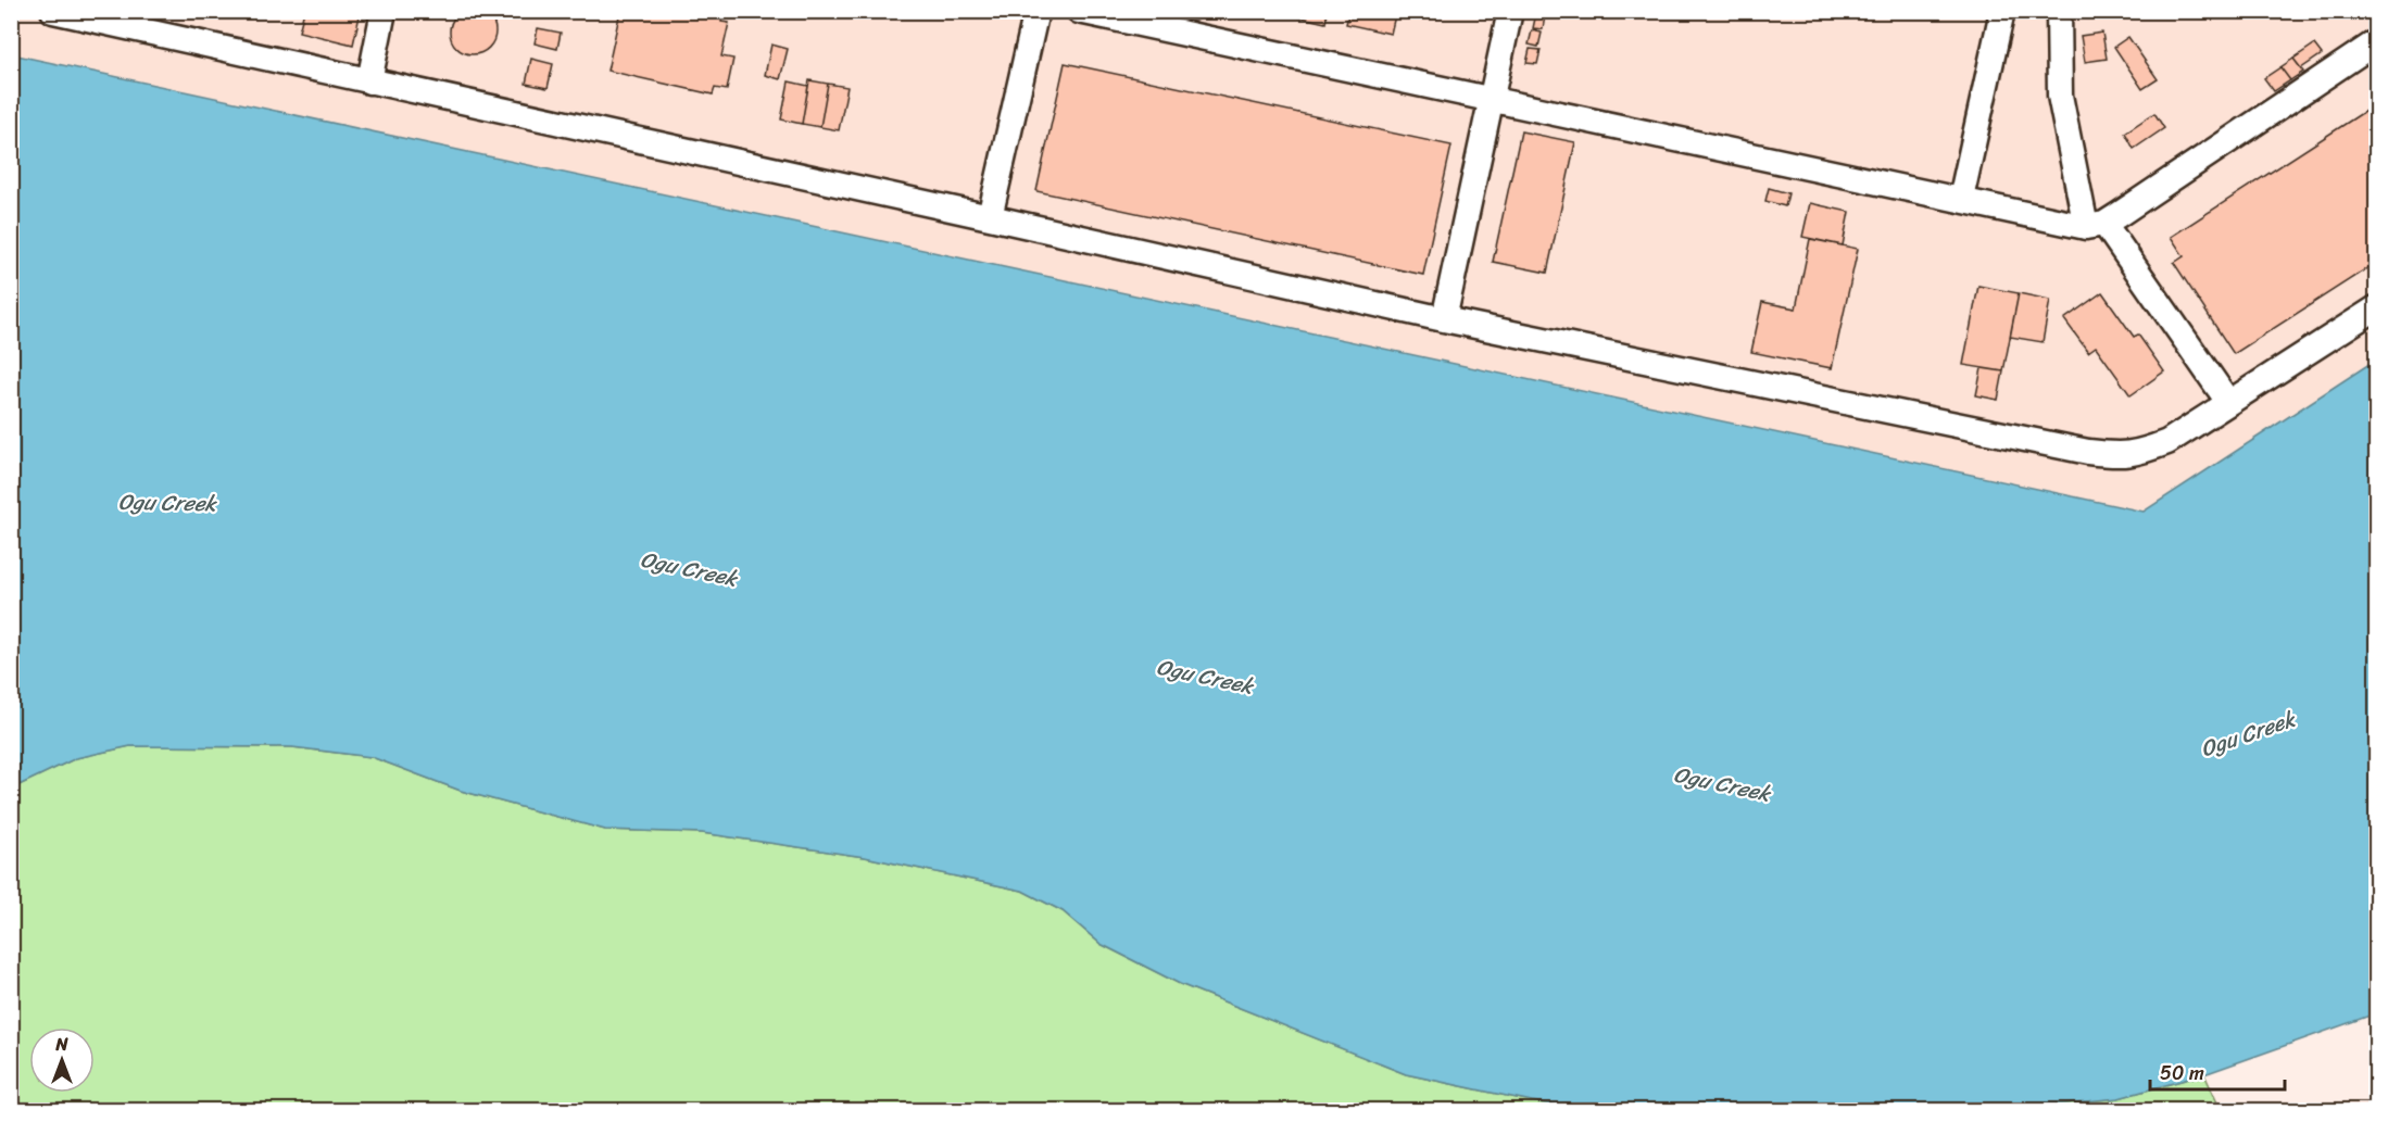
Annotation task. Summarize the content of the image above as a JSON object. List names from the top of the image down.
{
  "water": ["Ogu Creek"],
  "scale_bar": "50 m",
  "north": "top"
}
